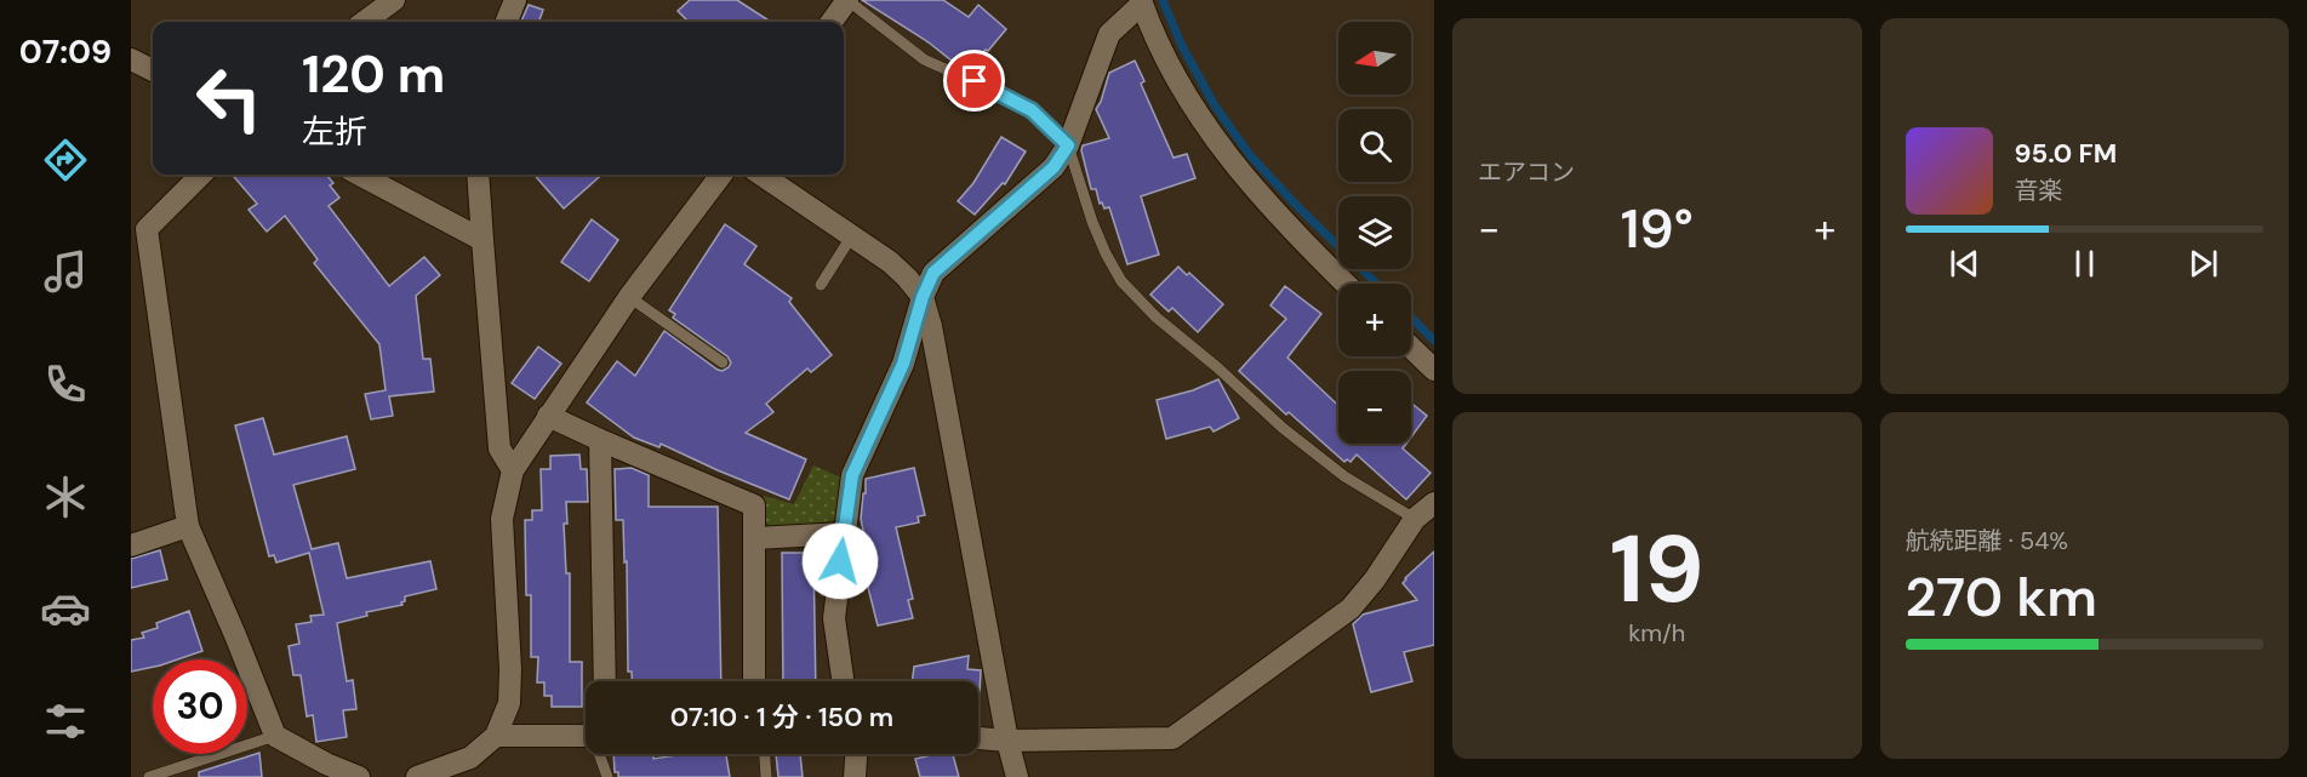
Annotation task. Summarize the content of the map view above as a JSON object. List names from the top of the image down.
{
  "north": "left",
  "page": {
    "tabs": "07:09",
    "tile": [
      "エアコン",
      ["19", "km/h"],
      ["航続距離 · 54%", "270 km"]
    ],
    "map_buttons": ["+", "−"],
    "turn": ["120 m", "左折"],
    "song": ["95.0 FM", "音楽"],
    "heat": ["−", "19°", "+"],
    "limit": "30",
    "trip": "07:10 · 1 分 · 150 m"
  }
}
